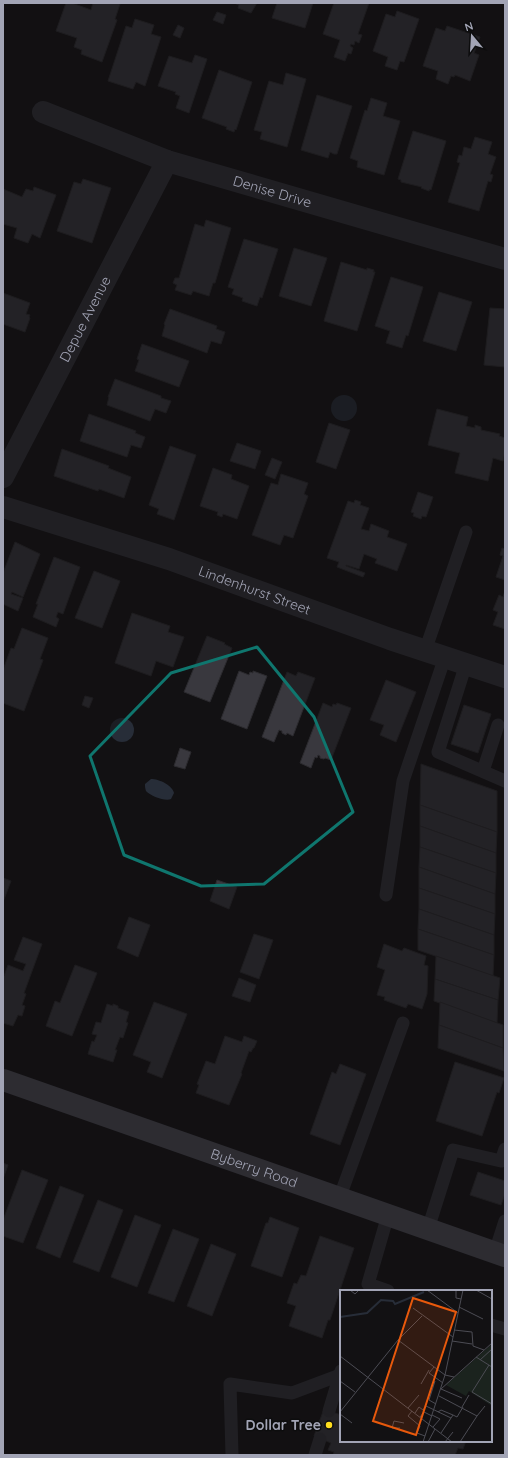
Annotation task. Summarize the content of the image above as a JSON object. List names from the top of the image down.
{
  "streets": {
    "main road": ["Byberry Road"],
    "street": ["Denise Drive", "Depue Avenue", "Lindenhurst Street"]
  },
  "crossings": [
    ["Denise Drive", "Depue Avenue"]
  ],
  "places": ["Dollar Tree"],
  "north": "top"
}
